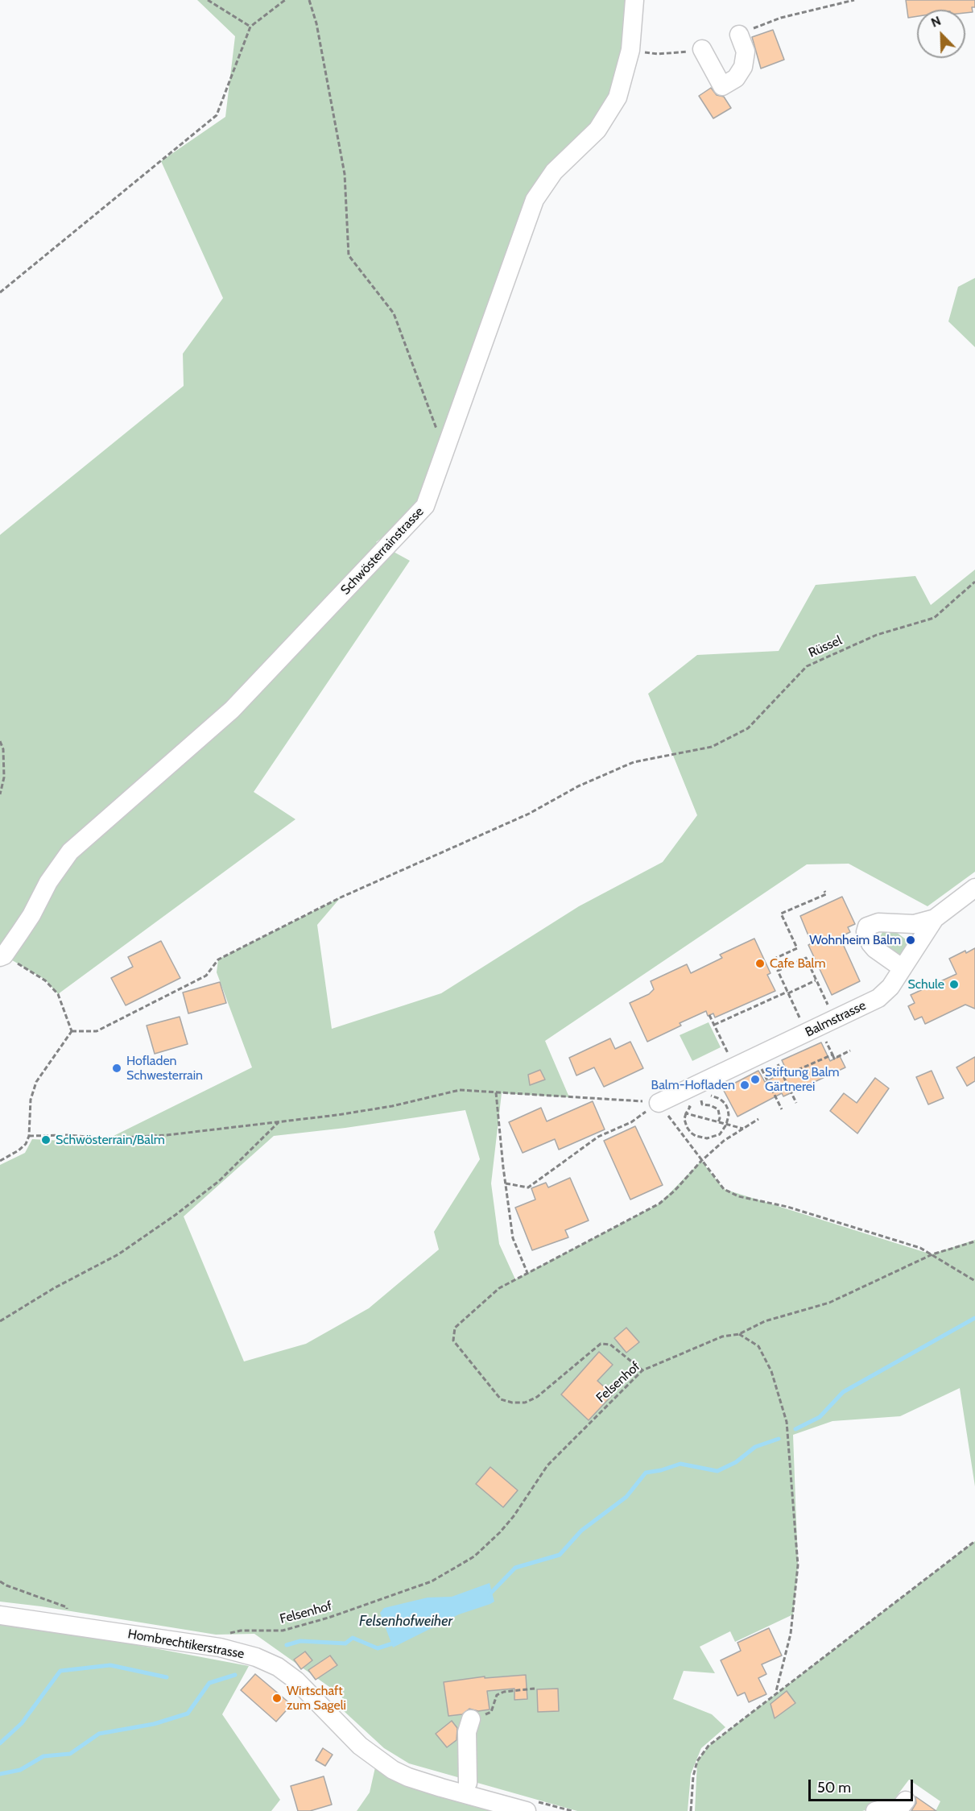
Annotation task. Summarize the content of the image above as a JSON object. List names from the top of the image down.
{
  "streets": {
    "street": ["Schwösterrainstrasse", "Balmstrasse", "Hombrechtikerstrasse"],
    "path": ["Rüssel", "Felsenhof"]
  },
  "crossings": [
    ["Felsenhof", "Hombrechtikerstrasse"]
  ],
  "water": ["Felsenhofweiher"],
  "places": [
    "Wohnheim Balm",
    "Cafe Balm",
    "Schule",
    "Hofladen Schwesterrain",
    "Stiftung Balm Gärtnerei",
    "Balm-Hofladen",
    "Schwösterrain/Balm",
    "Wirtschaft zum Sageli"
  ],
  "scale_bar": "50 m",
  "north": "top left"
}
